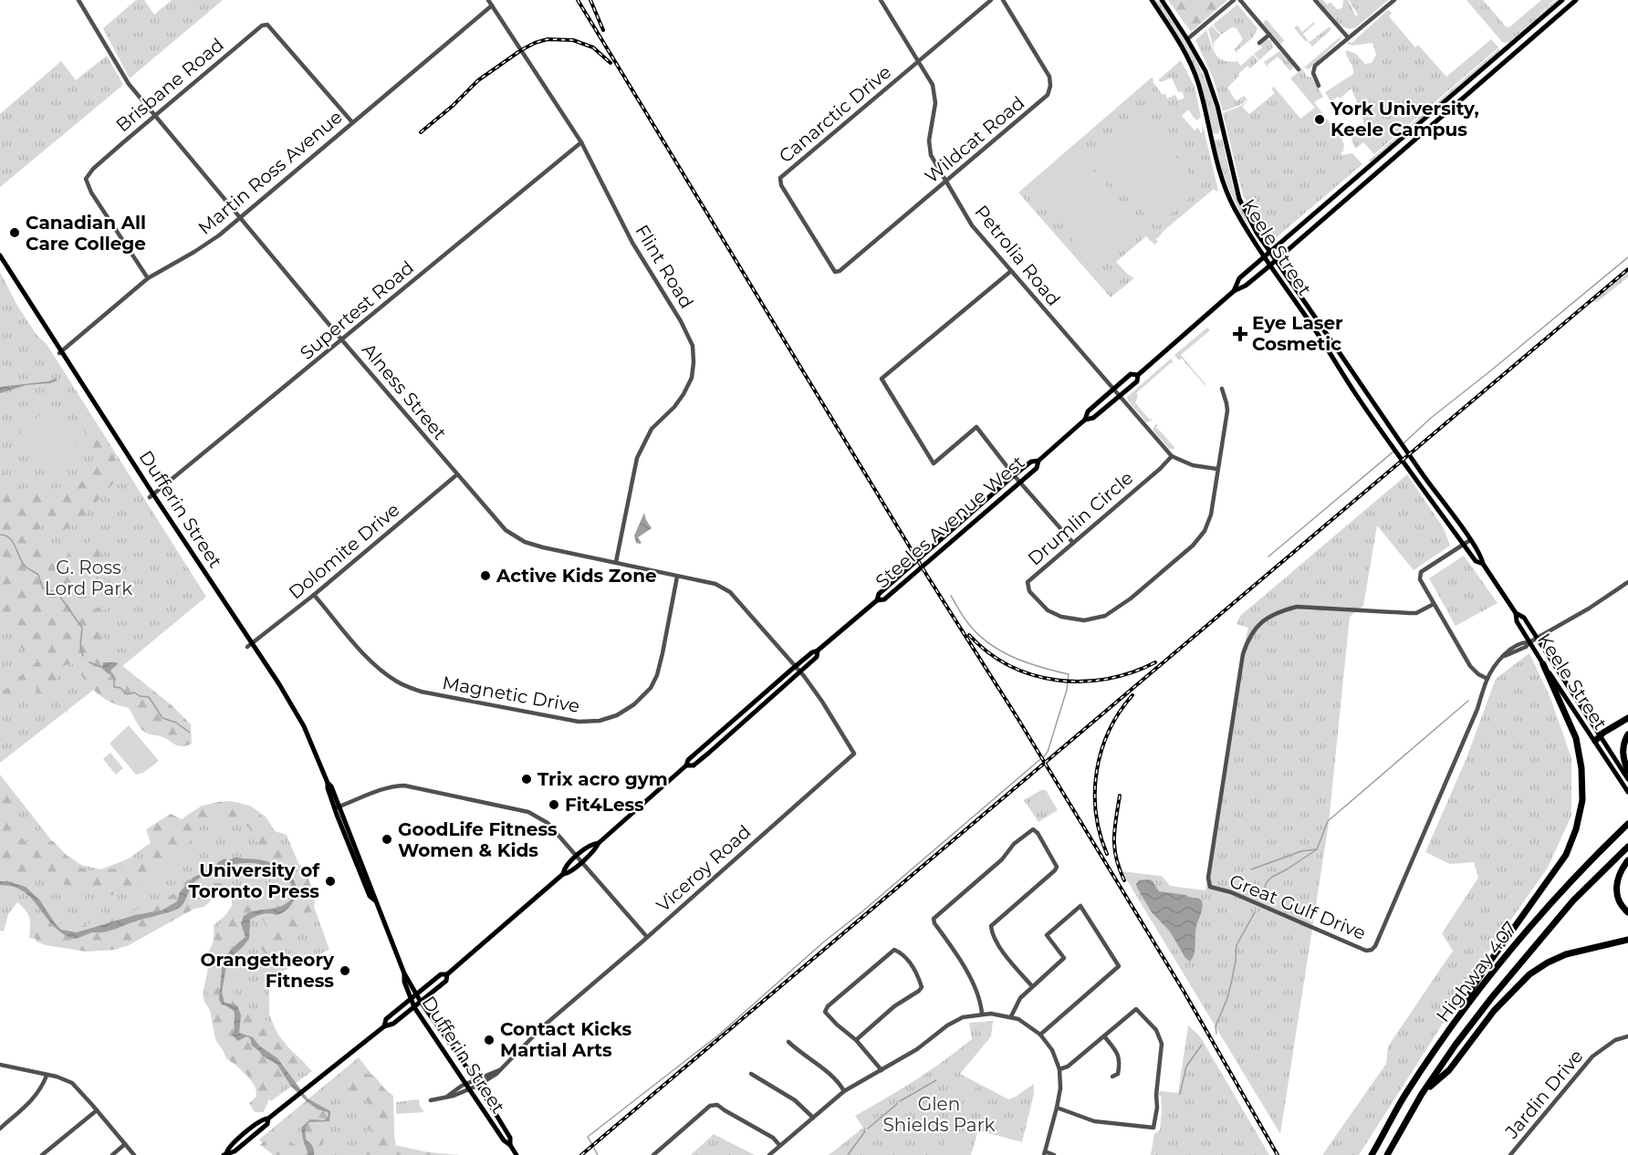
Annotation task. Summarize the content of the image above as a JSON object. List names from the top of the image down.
{
  "streets": {
    "highway": ["Highway 407"],
    "main road": ["Keele Street", "Dufferin Street", "Steeles Avenue West"],
    "street": [
      "Brisbane Road",
      "Canarctic Drive",
      "Wildcat Road",
      "Martin Ross Avenue",
      "Petrolia Road",
      "Flint Road",
      "Supertest Road",
      "Alness Street",
      "Drumlin Circle",
      "Dolomite Drive",
      "Magnetic Drive",
      "Viceroy Road",
      "Great Gulf Drive",
      "Jardin Drive"
    ]
  },
  "crossings": [
    ["Brisbane Road", "Martin Ross Avenue"],
    ["Brisbane Road", "Alness Street"],
    ["Canarctic Drive", "Wildcat Road"],
    ["Canarctic Drive", "Petrolia Road"],
    ["Wildcat Road", "Petrolia Road"],
    ["Martin Ross Avenue", "Flint Road"],
    ["Martin Ross Avenue", "Alness Street"],
    ["Martin Ross Avenue", "Dufferin Street"],
    ["Keele Street", "Steeles Avenue West"],
    ["Keele Street", "Great Gulf Drive"],
    ["Petrolia Road", "Drumlin Circle"],
    ["Petrolia Road", "Steeles Avenue West"],
    ["Flint Road", "Supertest Road"],
    ["Flint Road", "Alness Street"],
    ["Supertest Road", "Alness Street"],
    ["Supertest Road", "Dufferin Street"],
    ["Alness Street", "Steeles Avenue West"],
    ["Alness Street", "Dolomite Drive"],
    ["Alness Street", "Magnetic Drive"],
    ["Alness Street", "Viceroy Road"],
    ["Dufferin Street", "Steeles Avenue West"],
    ["Dufferin Street", "Dolomite Drive"],
    ["Dufferin Street", "Viceroy Road"],
    ["Steeles Avenue West", "Viceroy Road"],
    ["Dolomite Drive", "Magnetic Drive"]
  ],
  "parks": ["G. Ross Lord Park", "Glen Shields Park"],
  "places": {
    "other": [
      "York University, Keele Campus",
      "Canadian All Care College",
      "Active Kids Zone",
      "Trix acro gym",
      "Fit4Less",
      "GoodLife Fitness Women & Kids",
      "University of Toronto Press",
      "Orangetheory Fitness",
      "Contact Kicks Martial Arts"
    ],
    "health": ["Eye Laser Cosmetic"]
  }
}
